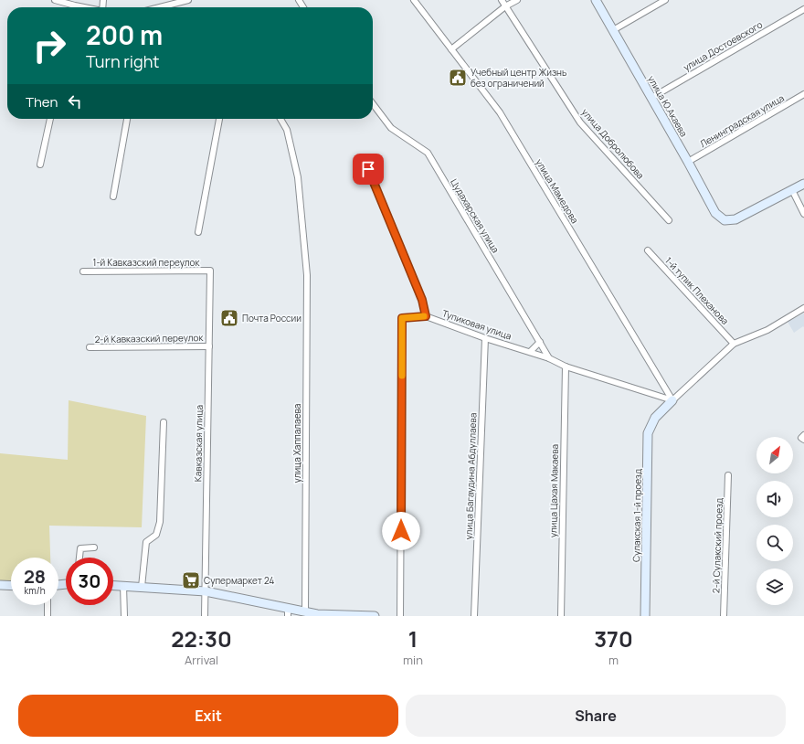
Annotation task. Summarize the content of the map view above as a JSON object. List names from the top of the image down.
{
  "streets": {
    "street": [
      "улица Достоевского",
      "улица Ю.Акаева",
      "Ленинградская улица",
      "улица Добролюбова",
      "улица Мамедова",
      "Цудахарская улица",
      "1-й Кавказский переулок",
      "1-й тупик Плеханова",
      "Тупиковая улица",
      "2-й Кавказский переулок",
      "Кавказская улица",
      "улица Хаппалаева",
      "улица Багаудина Абдуллаева",
      "улица Цахая Макаева",
      "Сулакская 1-й проезд",
      "2-й Сулакский проезд"
    ]
  },
  "crossings": [
    ["улица Достоевского", "улица Ю.Акаева"],
    ["улица Ю.Акаева", "Ленинградская улица"],
    ["улица Мамедова", "Тупиковая улица"],
    ["улица Мамедова", "Сулакская 1-й проезд"],
    ["Цудахарская улица", "Тупиковая улица"],
    ["1-й Кавказский переулок", "Кавказская улица"],
    ["Тупиковая улица", "улица Багаудина Абдуллаева"],
    ["Тупиковая улица", "улица Цахая Макаева"],
    ["Тупиковая улица", "Сулакская 1-й проезд"],
    ["2-й Кавказский переулок", "Кавказская улица"]
  ],
  "places": {
    "public building": ["Учебный центр Жизнь без ограничений", "Почта России"],
    "supermarket": ["Супермаркет 24"]
  },
  "north": "top right",
  "page": {
    "turn": ["200 m", "Turn right"],
    "then": "Then",
    "speed": "28 km/h",
    "limit": "30",
    "eta": [
      "22:30",
      "Arrival",
      "1",
      "min",
      "370",
      "m"
    ],
    "buttons": ["Exit", "Share"]
  }
}
